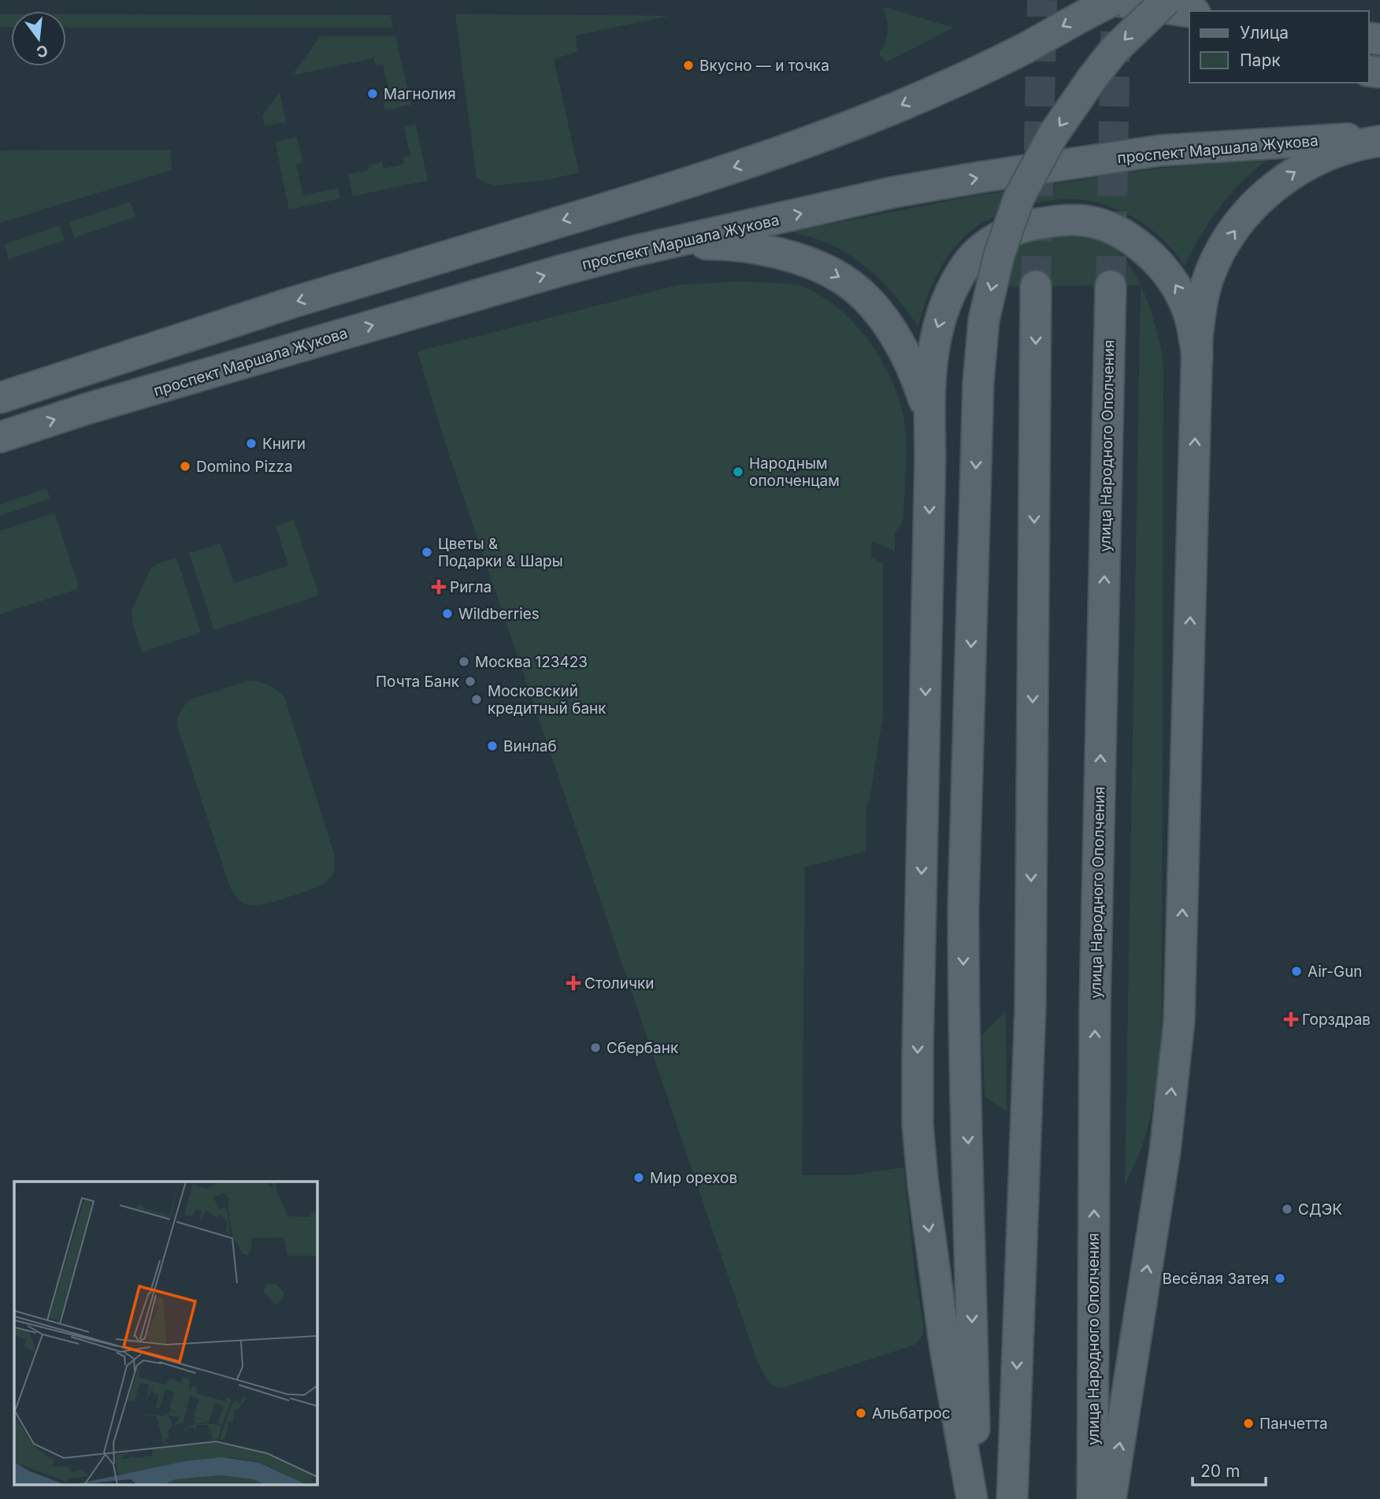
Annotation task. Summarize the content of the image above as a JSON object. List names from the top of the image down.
{
  "streets": {
    "main road": ["проспект Маршала Жукова", "улица Народного Ополчения"]
  },
  "places": {
    "other": [
      "Вкусно — и точка",
      "Магнолия",
      "Книги",
      "Domino Pizza",
      "Народным ополченцам",
      "Цветы & Подарки & Шары",
      "Wildberries",
      "Москва 123423",
      "Почта Банк",
      "Московский кредитный банк",
      "Винлаб",
      "Air-Gun",
      "Сбербанк",
      "Мир орехов",
      "СДЭК",
      "Весёлая Затея",
      "Альбатрос",
      "Панчетта"
    ],
    "health": ["Ригла", "Столички", "Горздрав"]
  },
  "legend": ["Улица", "Парк"],
  "scale_bar": "20 m",
  "north": "bottom"
}
